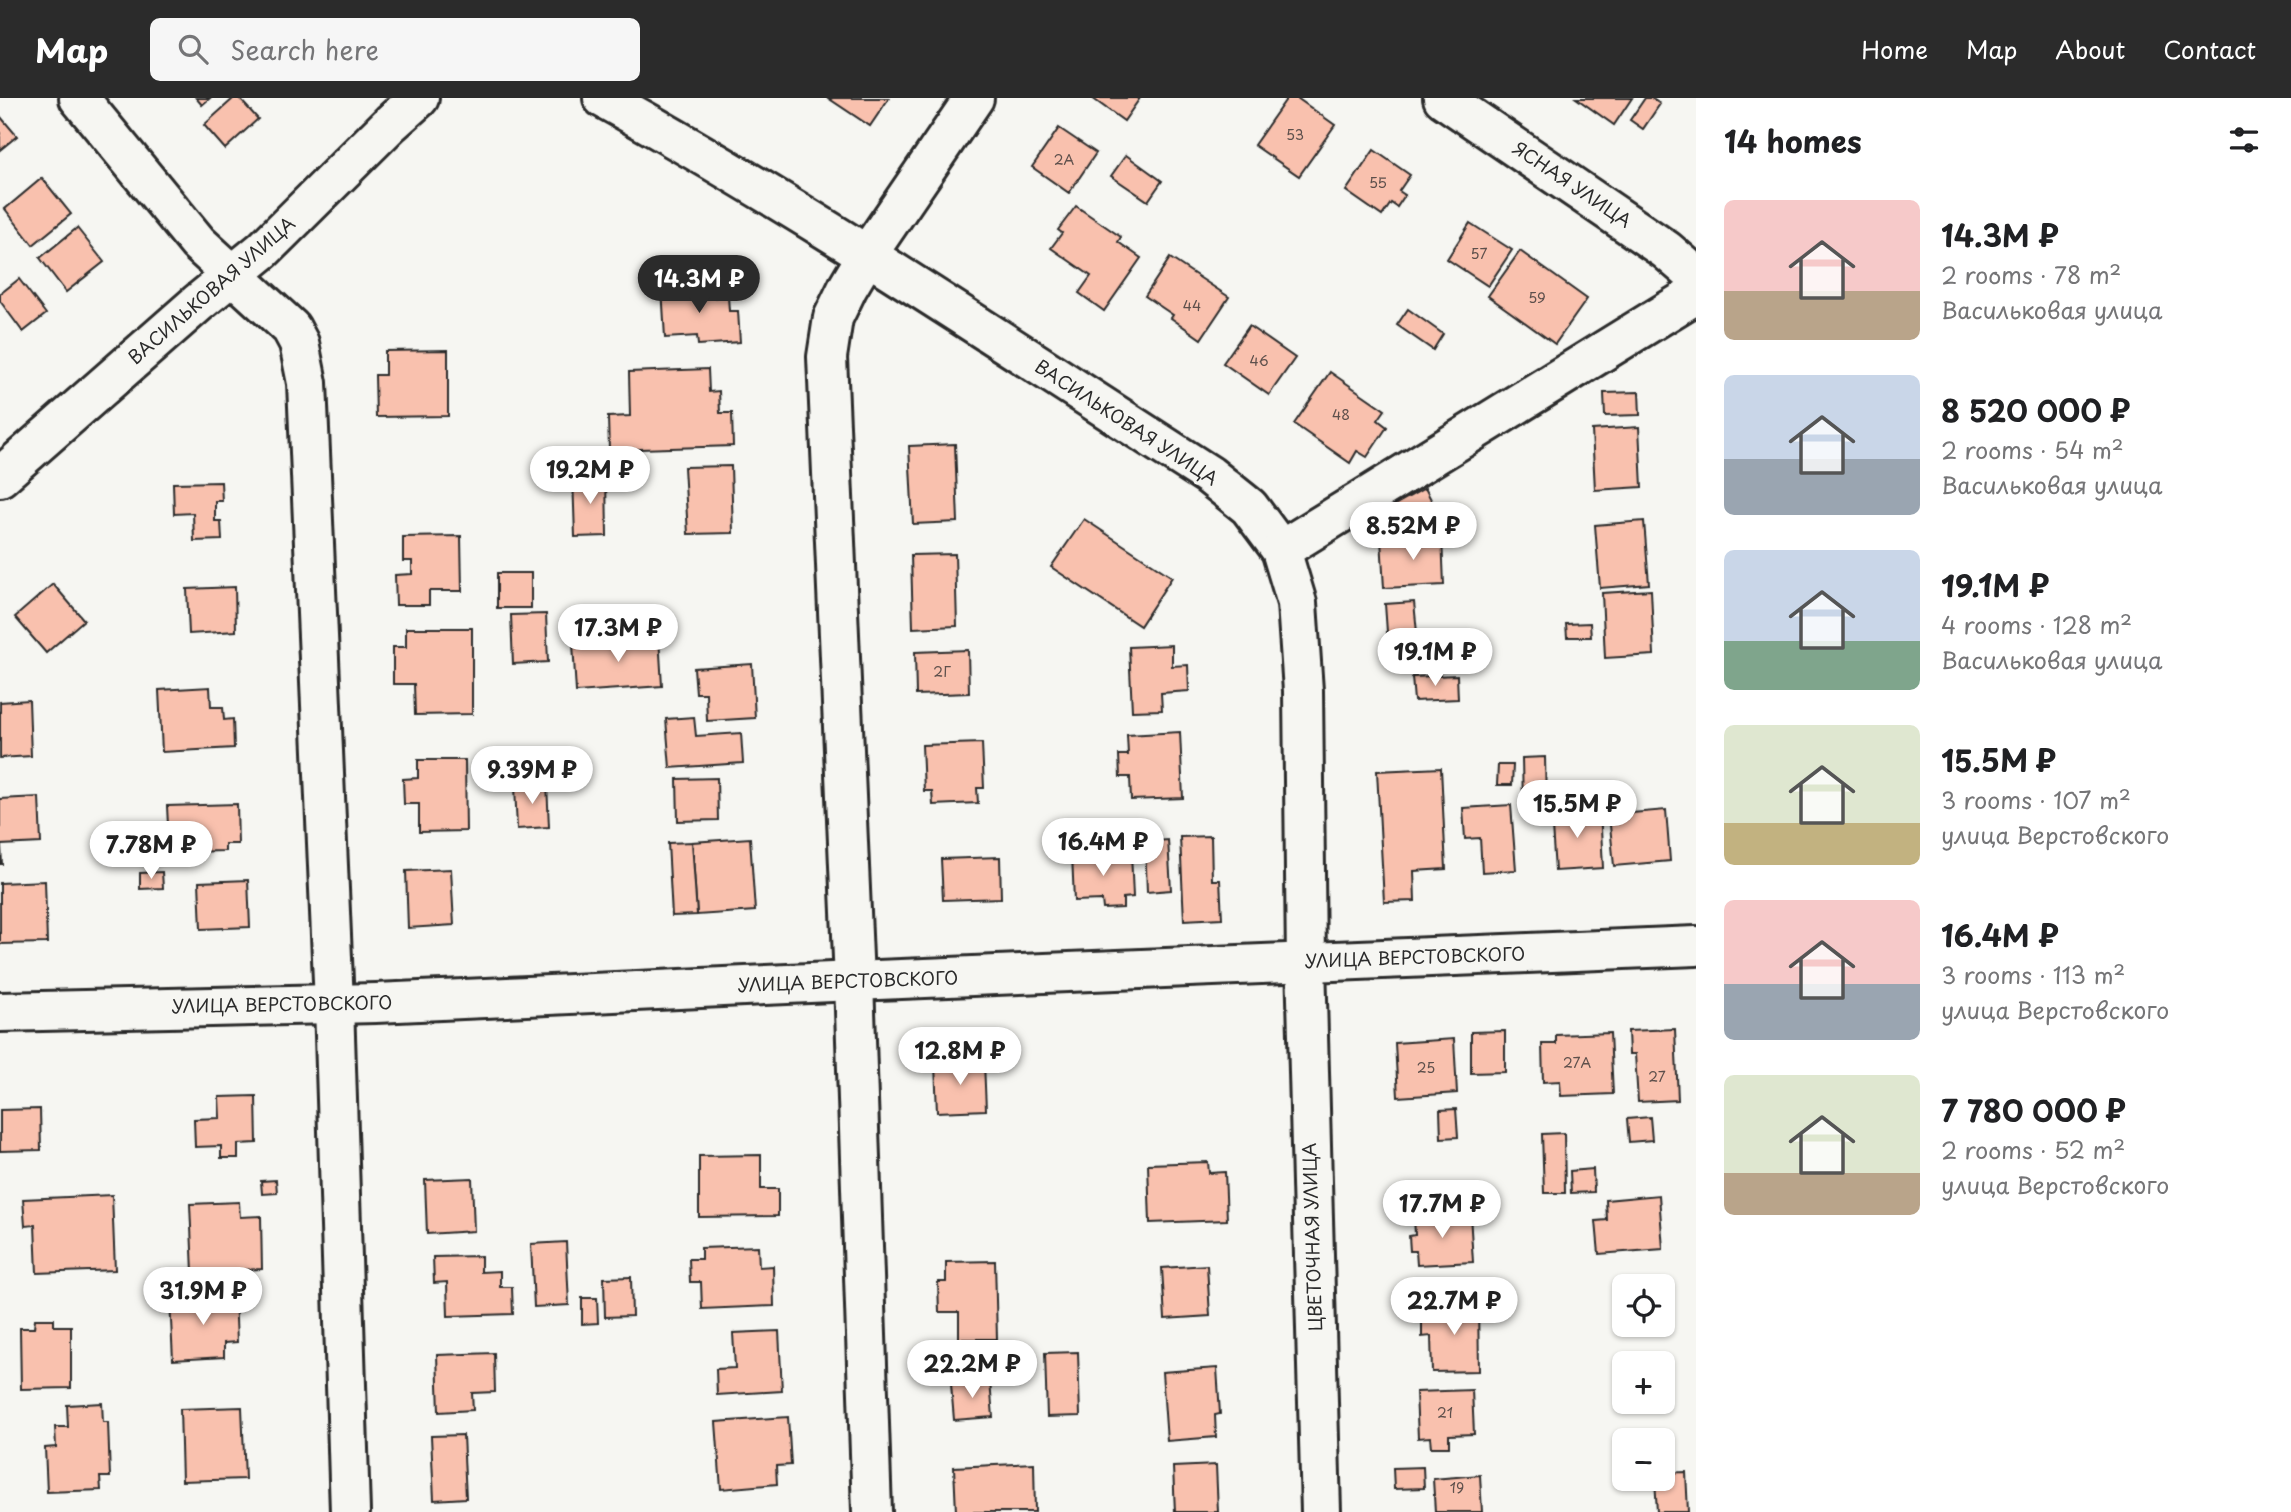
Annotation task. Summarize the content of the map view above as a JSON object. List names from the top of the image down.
{
  "streets": {
    "street": [
      "ЯСНАЯ УЛИЦА",
      "ВАСИЛЬКОВАЯ УЛИЦА",
      "УЛИЦА ВЕРСТОВСКОГО",
      "ЦВЕТОЧНАЯ УЛИЦА"
    ]
  },
  "crossings": [
    ["ВАСИЛЬКОВАЯ УЛИЦА", "УЛИЦА ВЕРСТОВСКОГО"],
    ["ВАСИЛЬКОВАЯ УЛИЦА", "ЦВЕТОЧНАЯ УЛИЦА"],
    ["УЛИЦА ВЕРСТОВСКОГО", "ЦВЕТОЧНАЯ УЛИЦА"]
  ],
  "house_numbers": [
    "53",
    "2А",
    "55",
    "57",
    "59",
    "44",
    "46",
    "48",
    "2Г",
    "27А",
    "25",
    "27",
    "21",
    "19"
  ],
  "page": {
    "header": "Map",
    "search": "Search here",
    "nav": [
      "Home",
      "Map",
      "About",
      "Contact"
    ],
    "heading": "14 homes",
    "list": [
      {
        "name": "14.3M ₽",
        "note": "2 rooms · 78 m² · Васильковая улица"
      },
      {
        "name": "8 520 000 ₽",
        "note": "2 rooms · 54 m² · Васильковая улица"
      },
      {
        "name": "19.1M ₽",
        "note": "4 rooms · 128 m² · Васильковая улица"
      },
      {
        "name": "15.5M ₽",
        "note": "3 rooms · 107 m² · улица Верстовского"
      },
      {
        "name": "16.4M ₽",
        "note": "3 rooms · 113 m² · улица Верстовского"
      },
      {
        "name": "7 780 000 ₽",
        "note": "2 rooms · 52 m² · улица Верстовского"
      }
    ],
    "price": [
      "14.3M ₽",
      "19.2M ₽",
      "8.52M ₽",
      "17.3M ₽",
      "19.1M ₽",
      "9.39M ₽",
      "15.5M ₽",
      "16.4M ₽",
      "7.78M ₽",
      "12.8M ₽",
      "17.7M ₽",
      "31.9M ₽",
      "22.7M ₽",
      "22.2M ₽"
    ],
    "map_buttons": ["+", "−"]
  }
}
